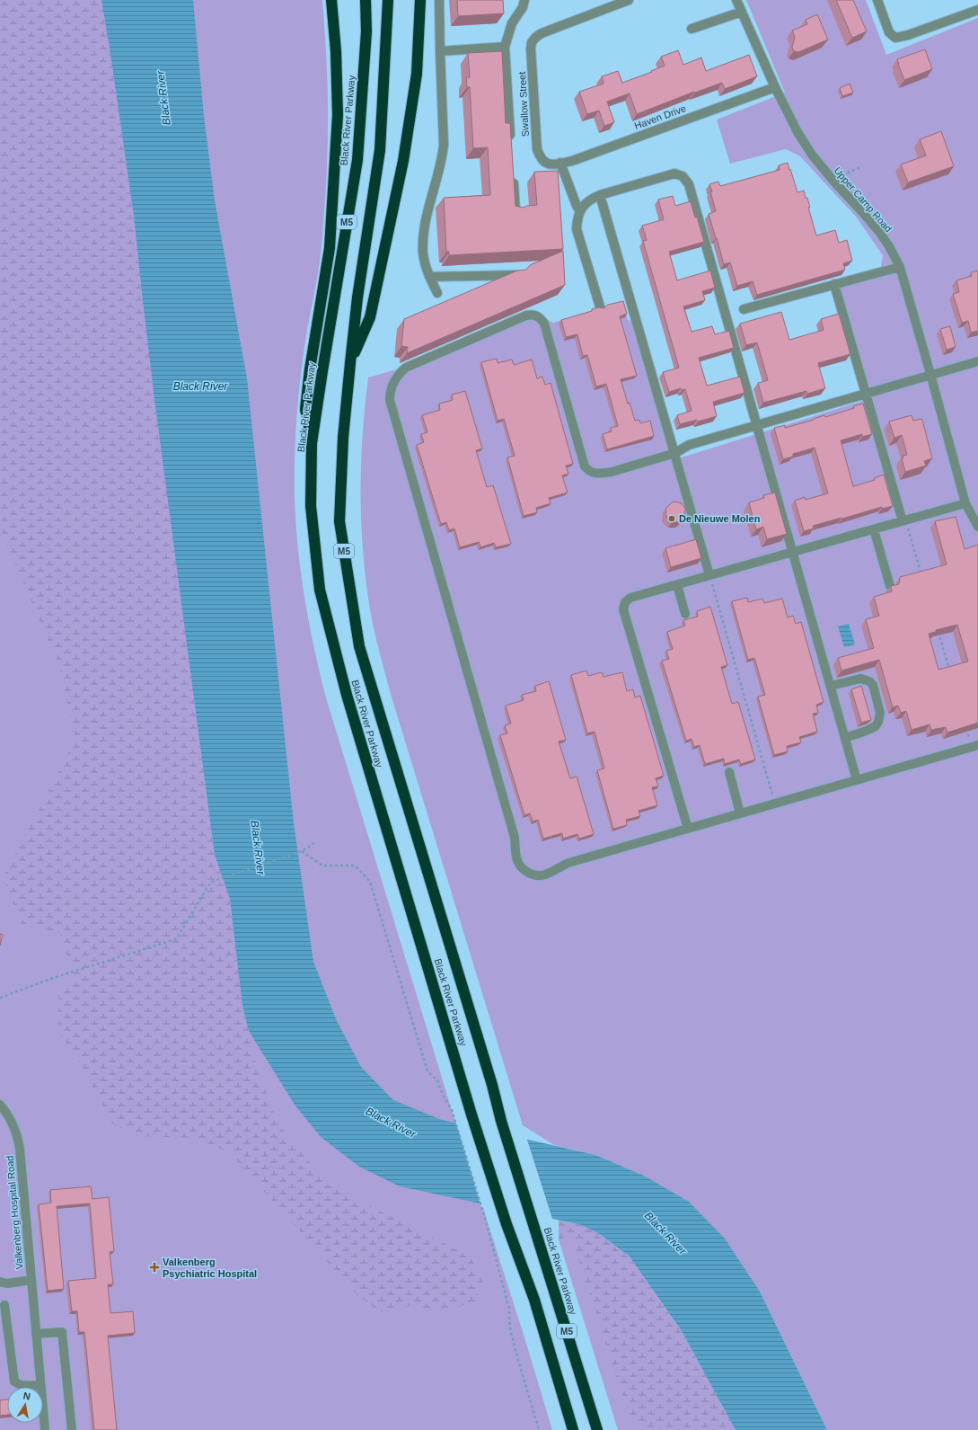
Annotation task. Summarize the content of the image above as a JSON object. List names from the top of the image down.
{
  "streets": {
    "highway": ["Black River Parkway", "M5"],
    "street": [
      "Swallow Street",
      "Haven Drive",
      "Upper Camp Road",
      "Valkenberg Hospital Road"
    ]
  },
  "crossings": [
    ["Swallow Street", "Haven Drive"],
    ["Haven Drive", "Upper Camp Road"]
  ],
  "water": ["Black River"],
  "places": {
    "other": ["De Nieuwe Molen"],
    "health": ["Valkenberg Psychiatric Hospital"]
  },
  "north": "top"
}
